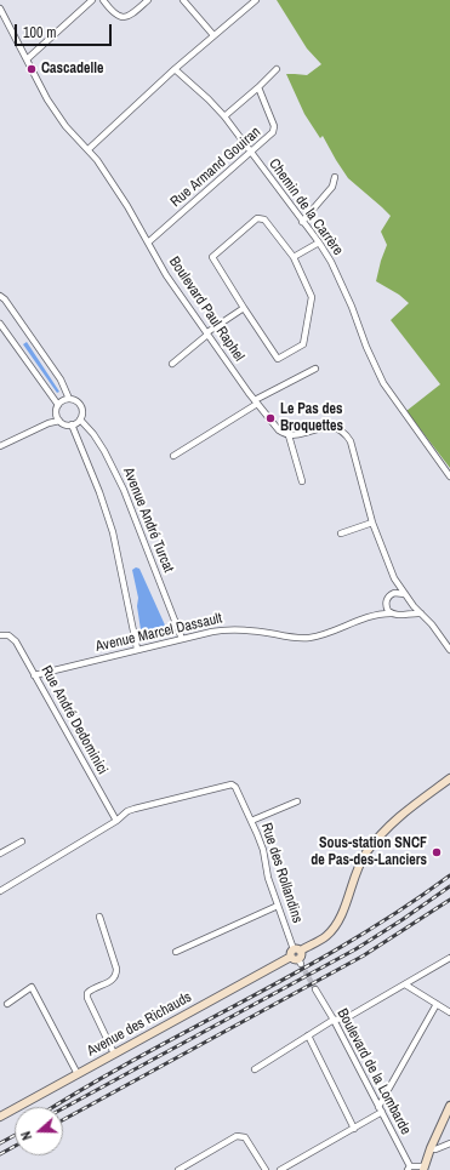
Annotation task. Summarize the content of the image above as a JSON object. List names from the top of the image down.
{
  "streets": {
    "street": [
      "Rue Armand Gouiran",
      "Chemin de la Carrère",
      "Boulevard Paul Raphel",
      "Avenue André Turcat",
      "Avenue Marcel Dassault",
      "Rue André Dedominici",
      "Rue des Rollandins",
      "Avenue des Richauds",
      "Boulevard de la Lombarde"
    ]
  },
  "crossings": [
    ["Rue Armand Gouiran", "Chemin de la Carrère"],
    ["Rue Armand Gouiran", "Boulevard Paul Raphel"],
    ["Avenue André Turcat", "Avenue Marcel Dassault"],
    ["Avenue Marcel Dassault", "Rue André Dedominici"],
    ["Rue André Dedominici", "Rue des Rollandins"],
    ["Rue des Rollandins", "Avenue des Richauds"]
  ],
  "places": ["Cascadelle", "Le Pas des Broquettes", "Sous-station SNCF de Pas-des-Lanciers"],
  "scale_bar": "100 m",
  "north": "left"
}
